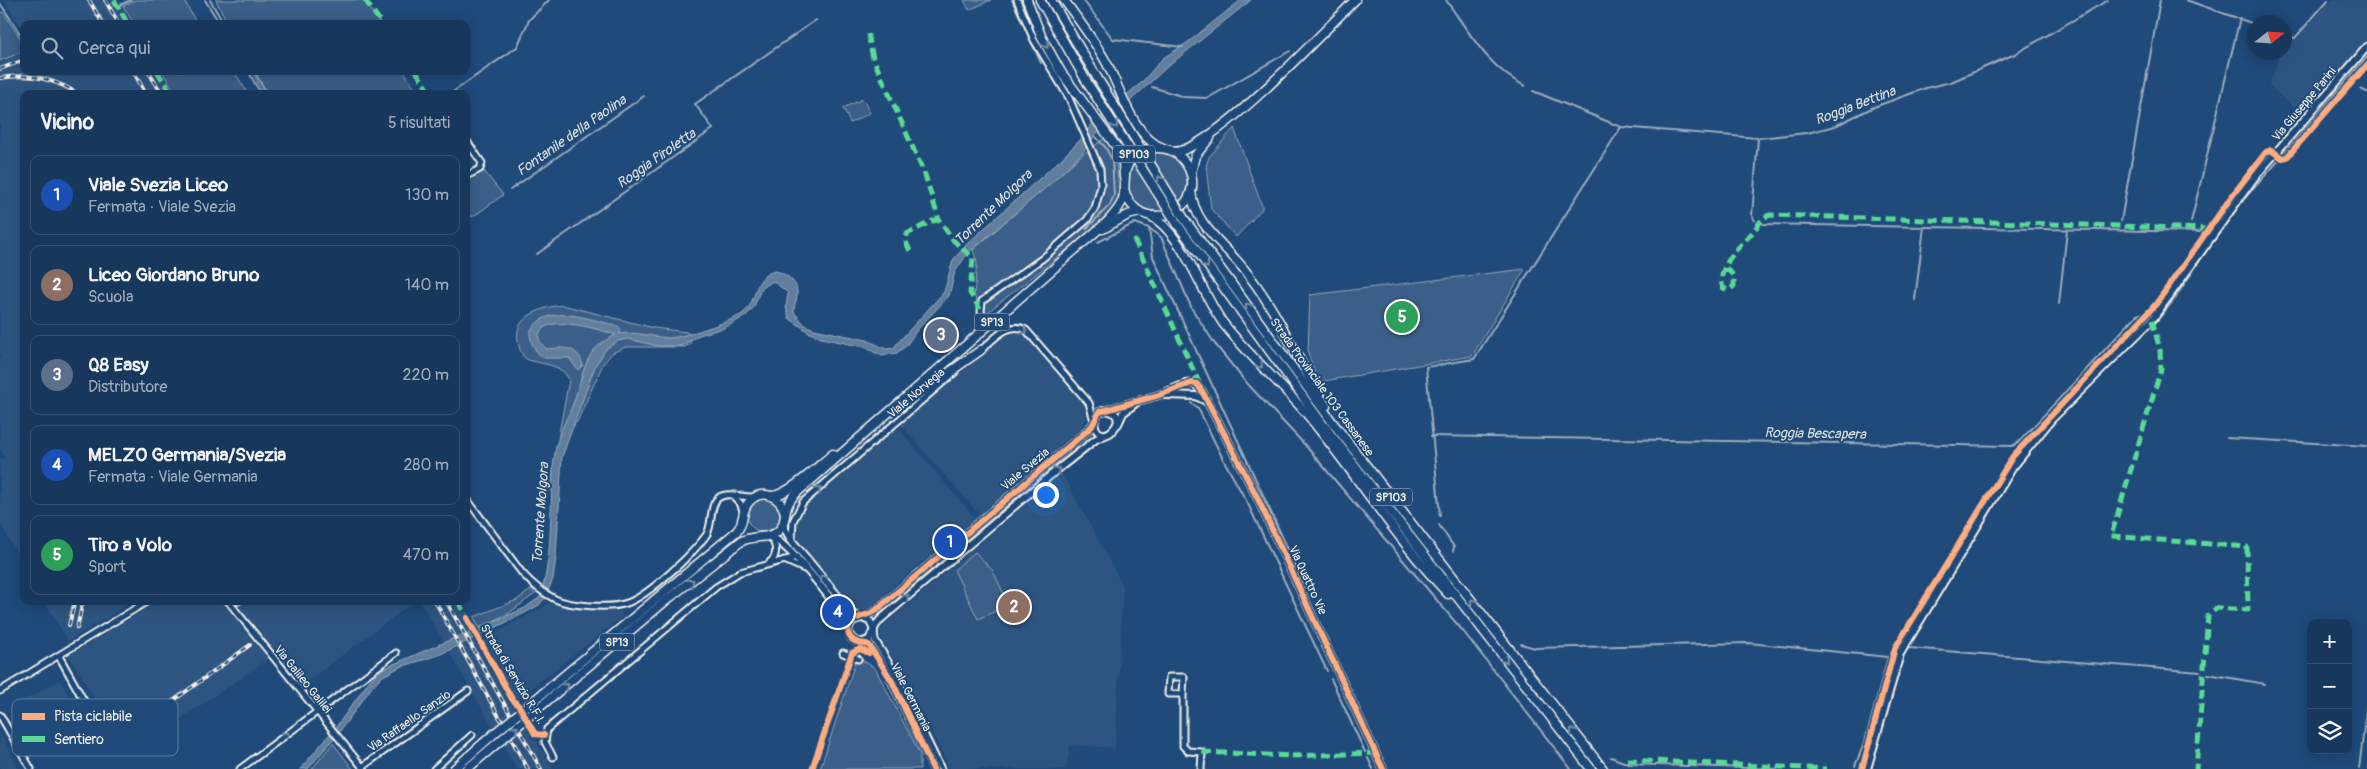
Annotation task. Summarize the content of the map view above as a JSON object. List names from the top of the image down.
{
  "streets": {
    "main road": ["SP103", "SP13", "Strada Provinciale 103 Cassanese"],
    "street": [
      "Via Giuseppe Parini",
      "Viale Norvegia",
      "Viale Svezia",
      "Via Quattro Vie",
      "Via Galileo Galilei",
      "Viale Germania",
      "Via Raffaello Sanzio"
    ],
    "cycle path": ["Strada di Servizio R.F.I."]
  },
  "crossings": [
    ["SP103", "SP13"],
    ["SP103", "Strada Provinciale 103 Cassanese"],
    ["Viale Norvegia", "Viale Svezia"],
    ["Viale Svezia", "Via Quattro Vie"],
    ["Viale Svezia", "Viale Germania"],
    ["Via Galileo Galilei", "Via Raffaello Sanzio"]
  ],
  "water": [
    "Roggia Bettina",
    "Fontanile della Paolina",
    "Roggia Piroletta",
    "Torrente Molgora",
    "Roggia Bescapera"
  ],
  "legend": ["Pista ciclabile", "Sentiero"],
  "north": "right",
  "page": {
    "search": "Cerca qui",
    "heading": ["Vicino", "5 risultati"],
    "list": [
      {
        "mark": "1",
        "name": "Viale Svezia Liceo",
        "note": "Fermata · Viale Svezia",
        "value": "130 m"
      },
      {
        "mark": "2",
        "name": "Liceo Giordano Bruno",
        "note": "Scuola",
        "value": "140 m"
      },
      {
        "mark": "3",
        "name": "Q8 Easy",
        "note": "Distributore",
        "value": "220 m"
      },
      {
        "mark": "4",
        "name": "MELZO Germania/Svezia",
        "note": "Fermata · Viale Germania",
        "value": "280 m"
      },
      {
        "mark": "5",
        "name": "Tiro a Volo",
        "note": "Sport",
        "value": "470 m"
      }
    ],
    "pins": [
      "5",
      "3",
      "1",
      "2",
      "4"
    ],
    "map_buttons": ["+", "−"]
  }
}
